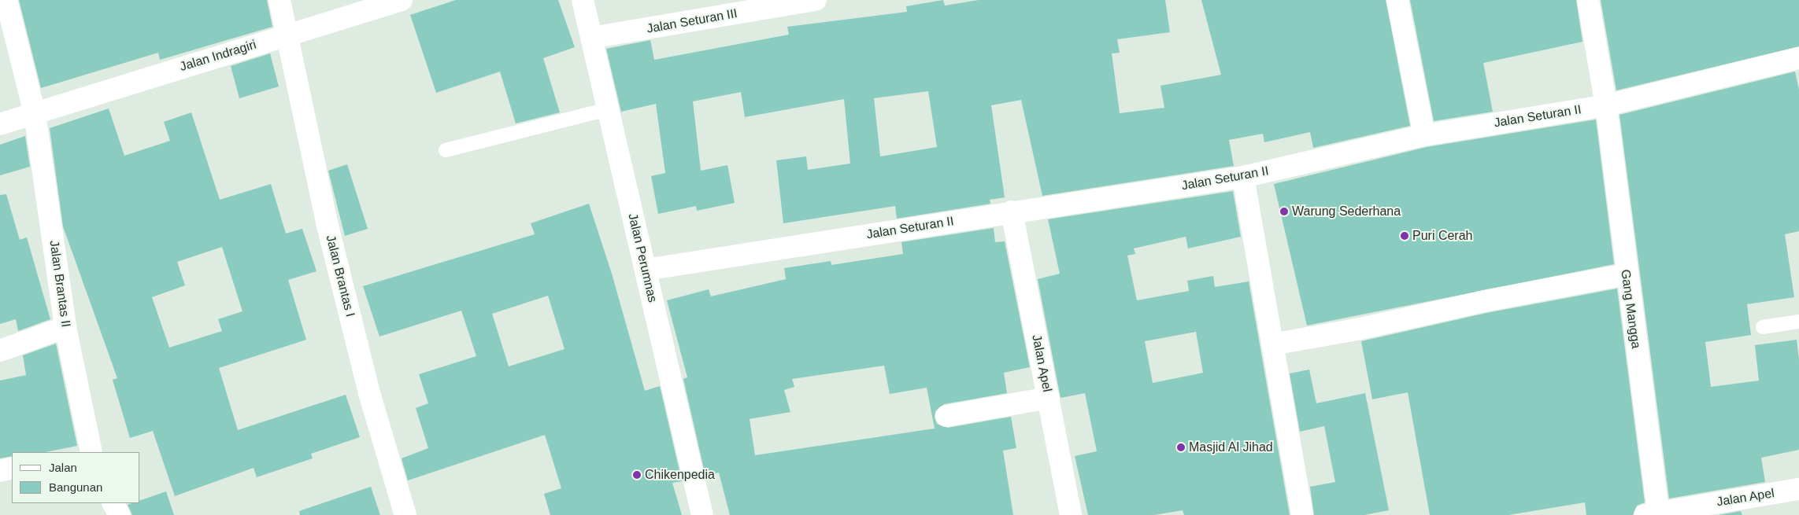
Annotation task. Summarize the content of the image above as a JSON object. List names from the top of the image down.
{
  "streets": {
    "street": [
      "Jalan Seturan III",
      "Jalan Indragiri",
      "Jalan Seturan II",
      "Jalan Perumnas",
      "Jalan Brantas I",
      "Jalan Brantas II",
      "Gang Mangga",
      "Jalan Apel"
    ]
  },
  "crossings": [
    ["Jalan Seturan III", "Jalan Perumnas"],
    ["Jalan Indragiri", "Jalan Brantas I"],
    ["Jalan Indragiri", "Jalan Brantas II"],
    ["Jalan Seturan II", "Jalan Perumnas"],
    ["Jalan Seturan II", "Gang Mangga"],
    ["Jalan Seturan II", "Jalan Apel"],
    ["Gang Mangga", "Jalan Apel"]
  ],
  "places": [
    "Warung Sederhana",
    "Puri Cerah",
    "Masjid Al Jihad",
    "Chikenpedia"
  ],
  "legend": ["Jalan", "Bangunan"]
}
